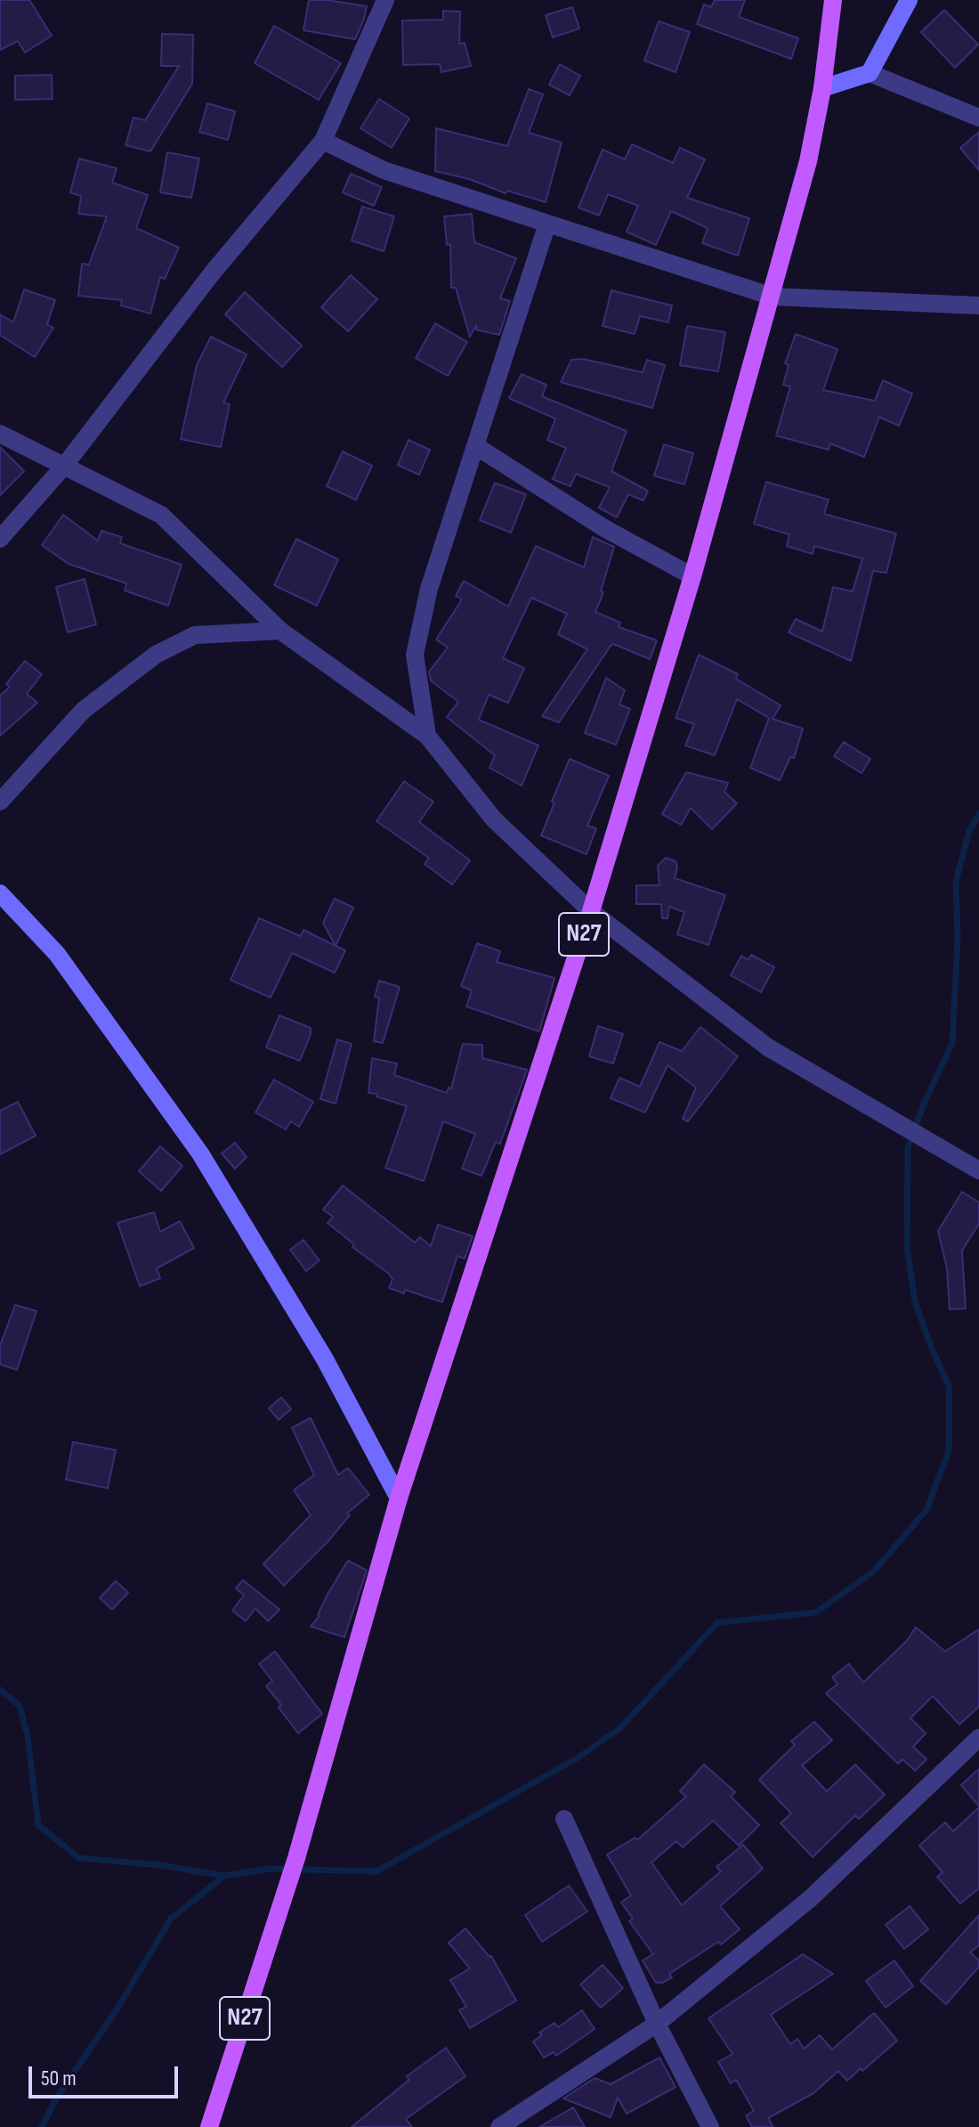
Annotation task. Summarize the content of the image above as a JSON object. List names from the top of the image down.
{
  "streets": {
    "main road": ["N27"]
  },
  "scale_bar": "50 m"
}
